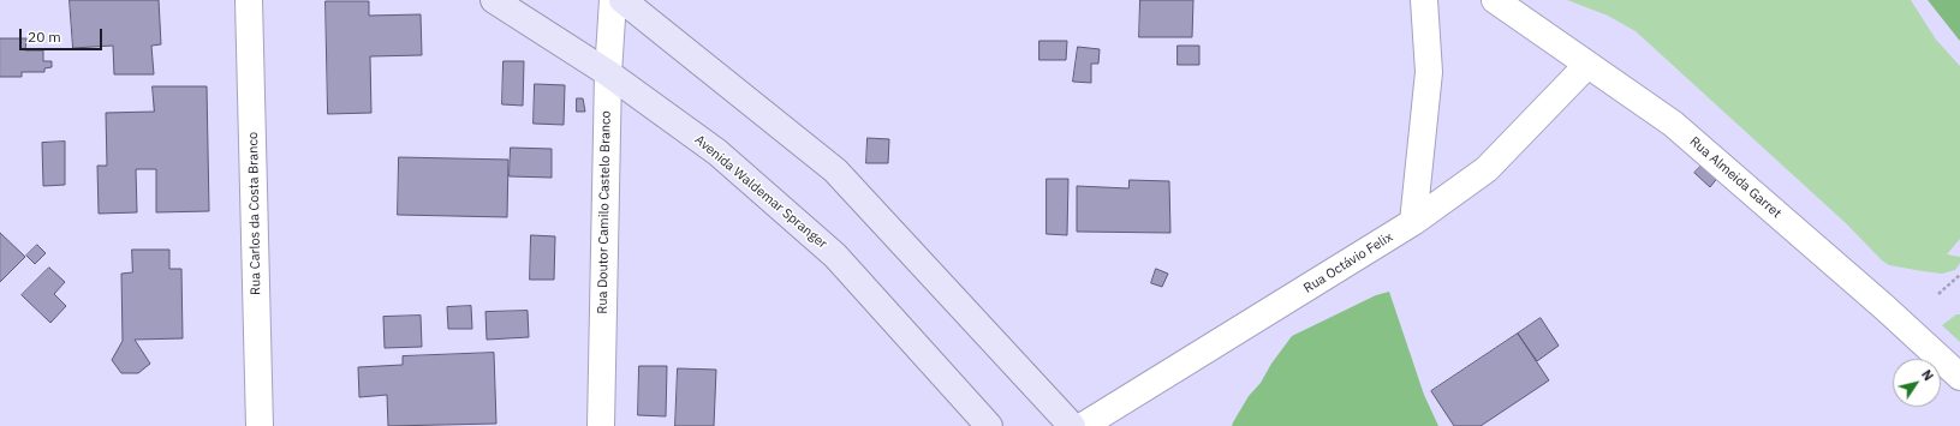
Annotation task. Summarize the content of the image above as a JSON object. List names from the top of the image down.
{
  "streets": {
    "main road": ["Avenida Waldemar Spranger"],
    "street": [
      "Rua Almeida Garret",
      "Rua Doutor Camilo Castelo Branco",
      "Rua Carlos da Costa Branco",
      "Rua Octávio Felix"
    ]
  },
  "crossings": [
    ["Rua Almeida Garret", "Rua Octávio Felix"],
    ["Avenida Waldemar Spranger", "Rua Doutor Camilo Castelo Branco"]
  ],
  "scale_bar": "20 m",
  "north": "top right"
}
